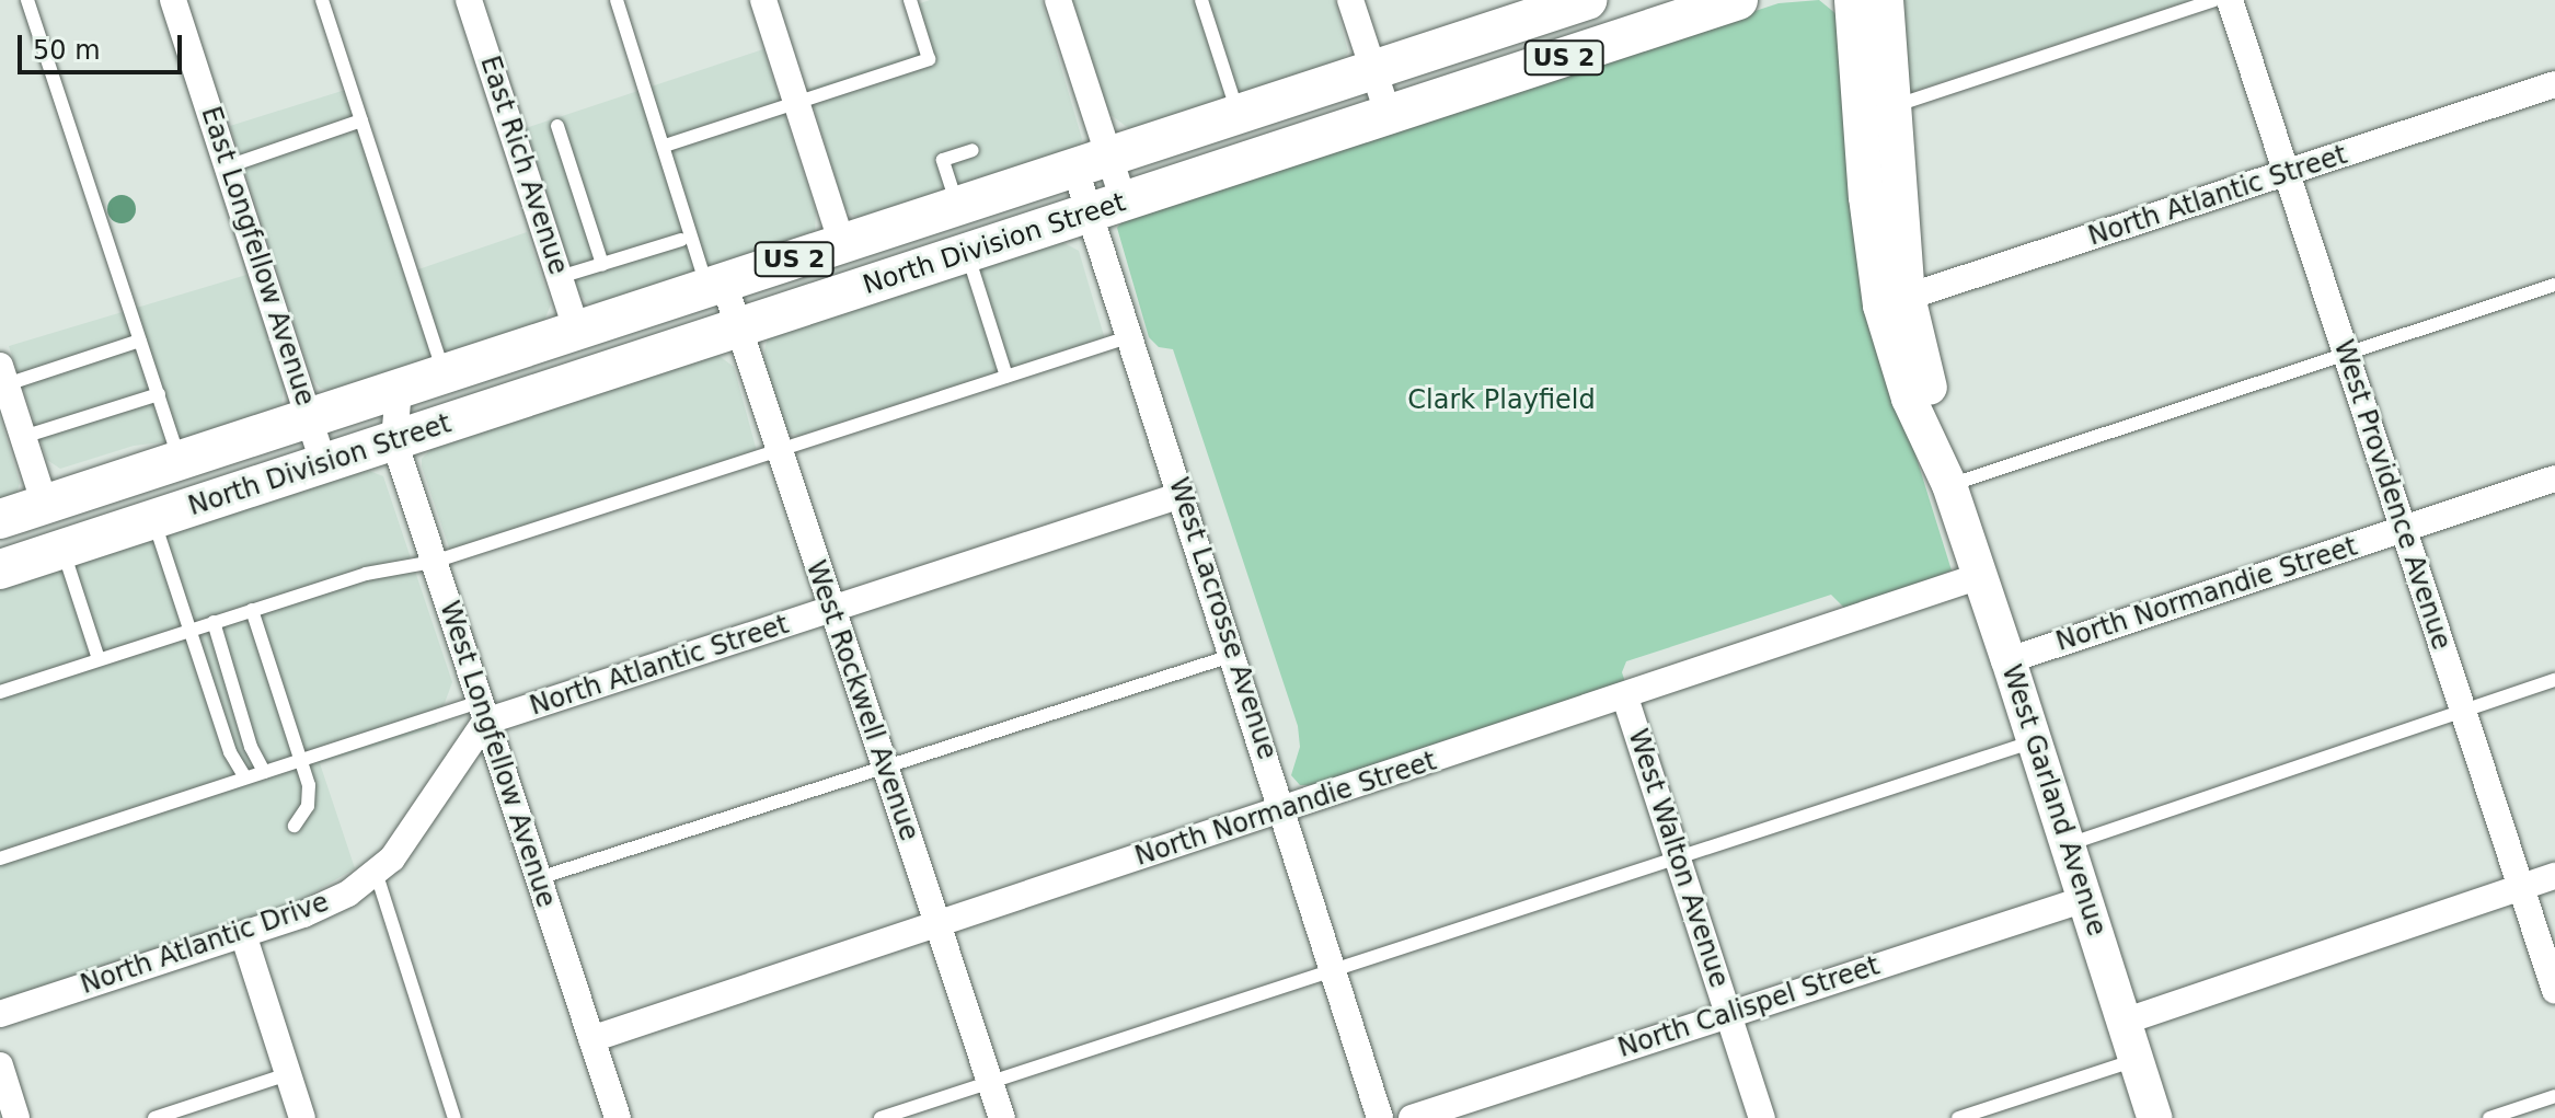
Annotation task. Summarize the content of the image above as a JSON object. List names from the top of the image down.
{
  "streets": {
    "main road": ["US 2", "North Division Street"],
    "street": [
      "East Rich Avenue",
      "North Atlantic Street",
      "East Longfellow Avenue",
      "West Providence Avenue",
      "North Normandie Street",
      "West Lacrosse Avenue",
      "West Rockwell Avenue",
      "West Longfellow Avenue",
      "West Garland Avenue",
      "West Walton Avenue",
      "North Atlantic Drive",
      "North Calispel Street"
    ]
  },
  "crossings": [
    ["East Rich Avenue", "North Division Street"],
    ["North Atlantic Street", "West Providence Avenue"],
    ["North Atlantic Street", "West Lacrosse Avenue"],
    ["North Atlantic Street", "West Rockwell Avenue"],
    ["North Atlantic Street", "West Longfellow Avenue"],
    ["North Atlantic Street", "West Garland Avenue"],
    ["North Atlantic Street", "North Atlantic Drive"],
    ["North Division Street", "East Longfellow Avenue"],
    ["North Division Street", "West Lacrosse Avenue"],
    ["North Division Street", "West Rockwell Avenue"],
    ["North Division Street", "West Longfellow Avenue"],
    ["West Providence Avenue", "North Normandie Street"],
    ["North Normandie Street", "West Lacrosse Avenue"],
    ["North Normandie Street", "West Rockwell Avenue"],
    ["North Normandie Street", "West Longfellow Avenue"],
    ["North Normandie Street", "West Garland Avenue"],
    ["North Normandie Street", "West Walton Avenue"],
    ["West Longfellow Avenue", "North Atlantic Drive"],
    ["West Garland Avenue", "North Calispel Street"],
    ["West Walton Avenue", "North Calispel Street"]
  ],
  "parks": ["Clark Playfield"],
  "scale_bar": "50 m"
}
